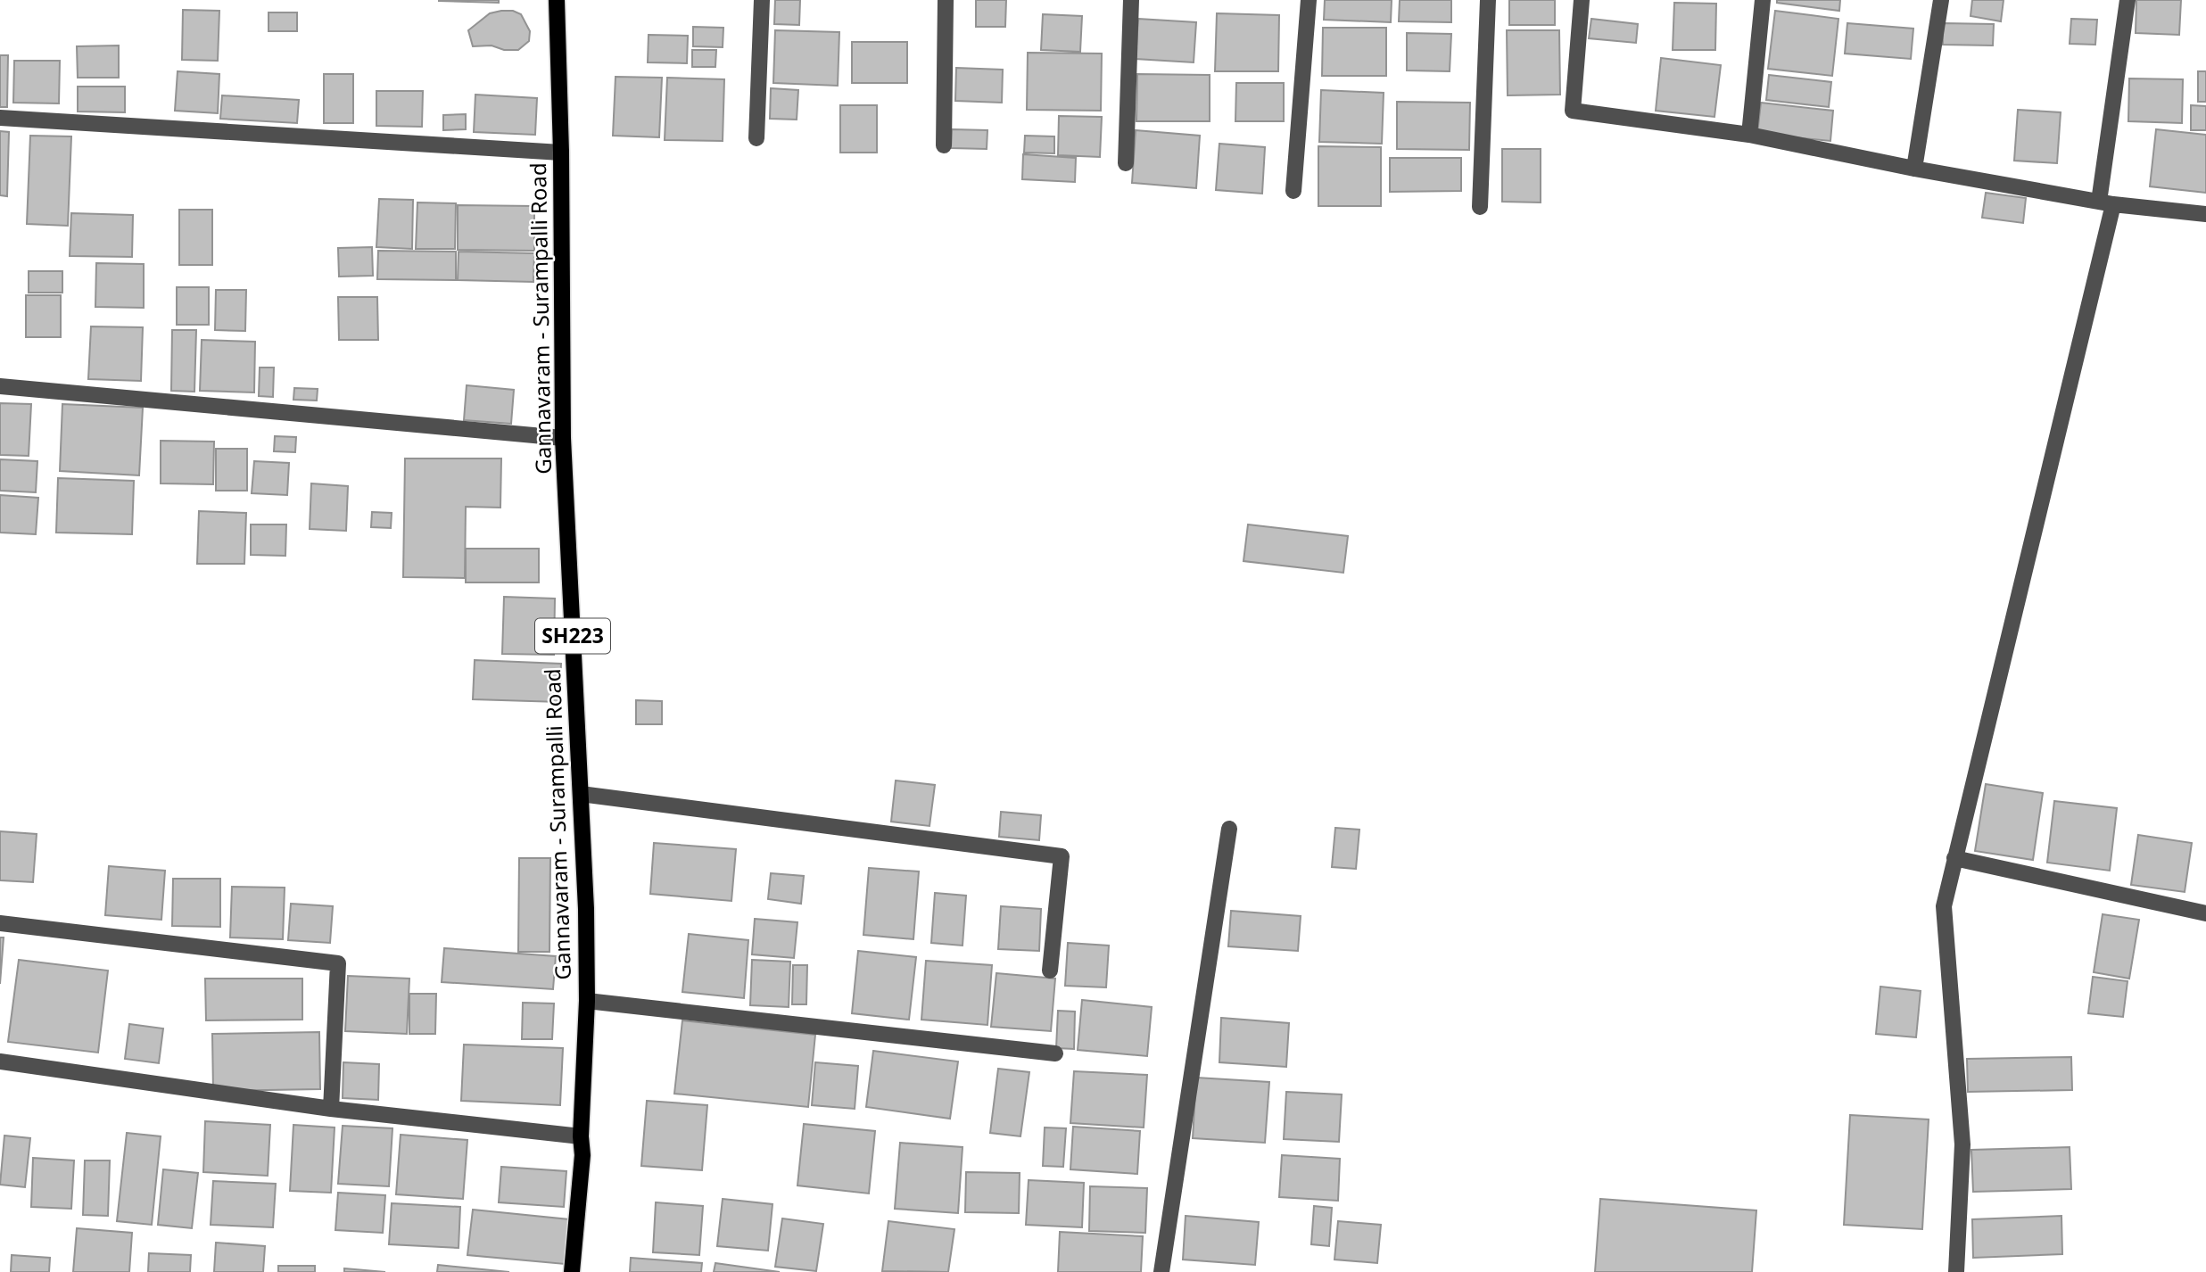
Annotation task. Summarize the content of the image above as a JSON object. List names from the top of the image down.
{
  "streets": {
    "main road": ["Gannavaram - Surampalli Road", "SH223"]
  }
}
